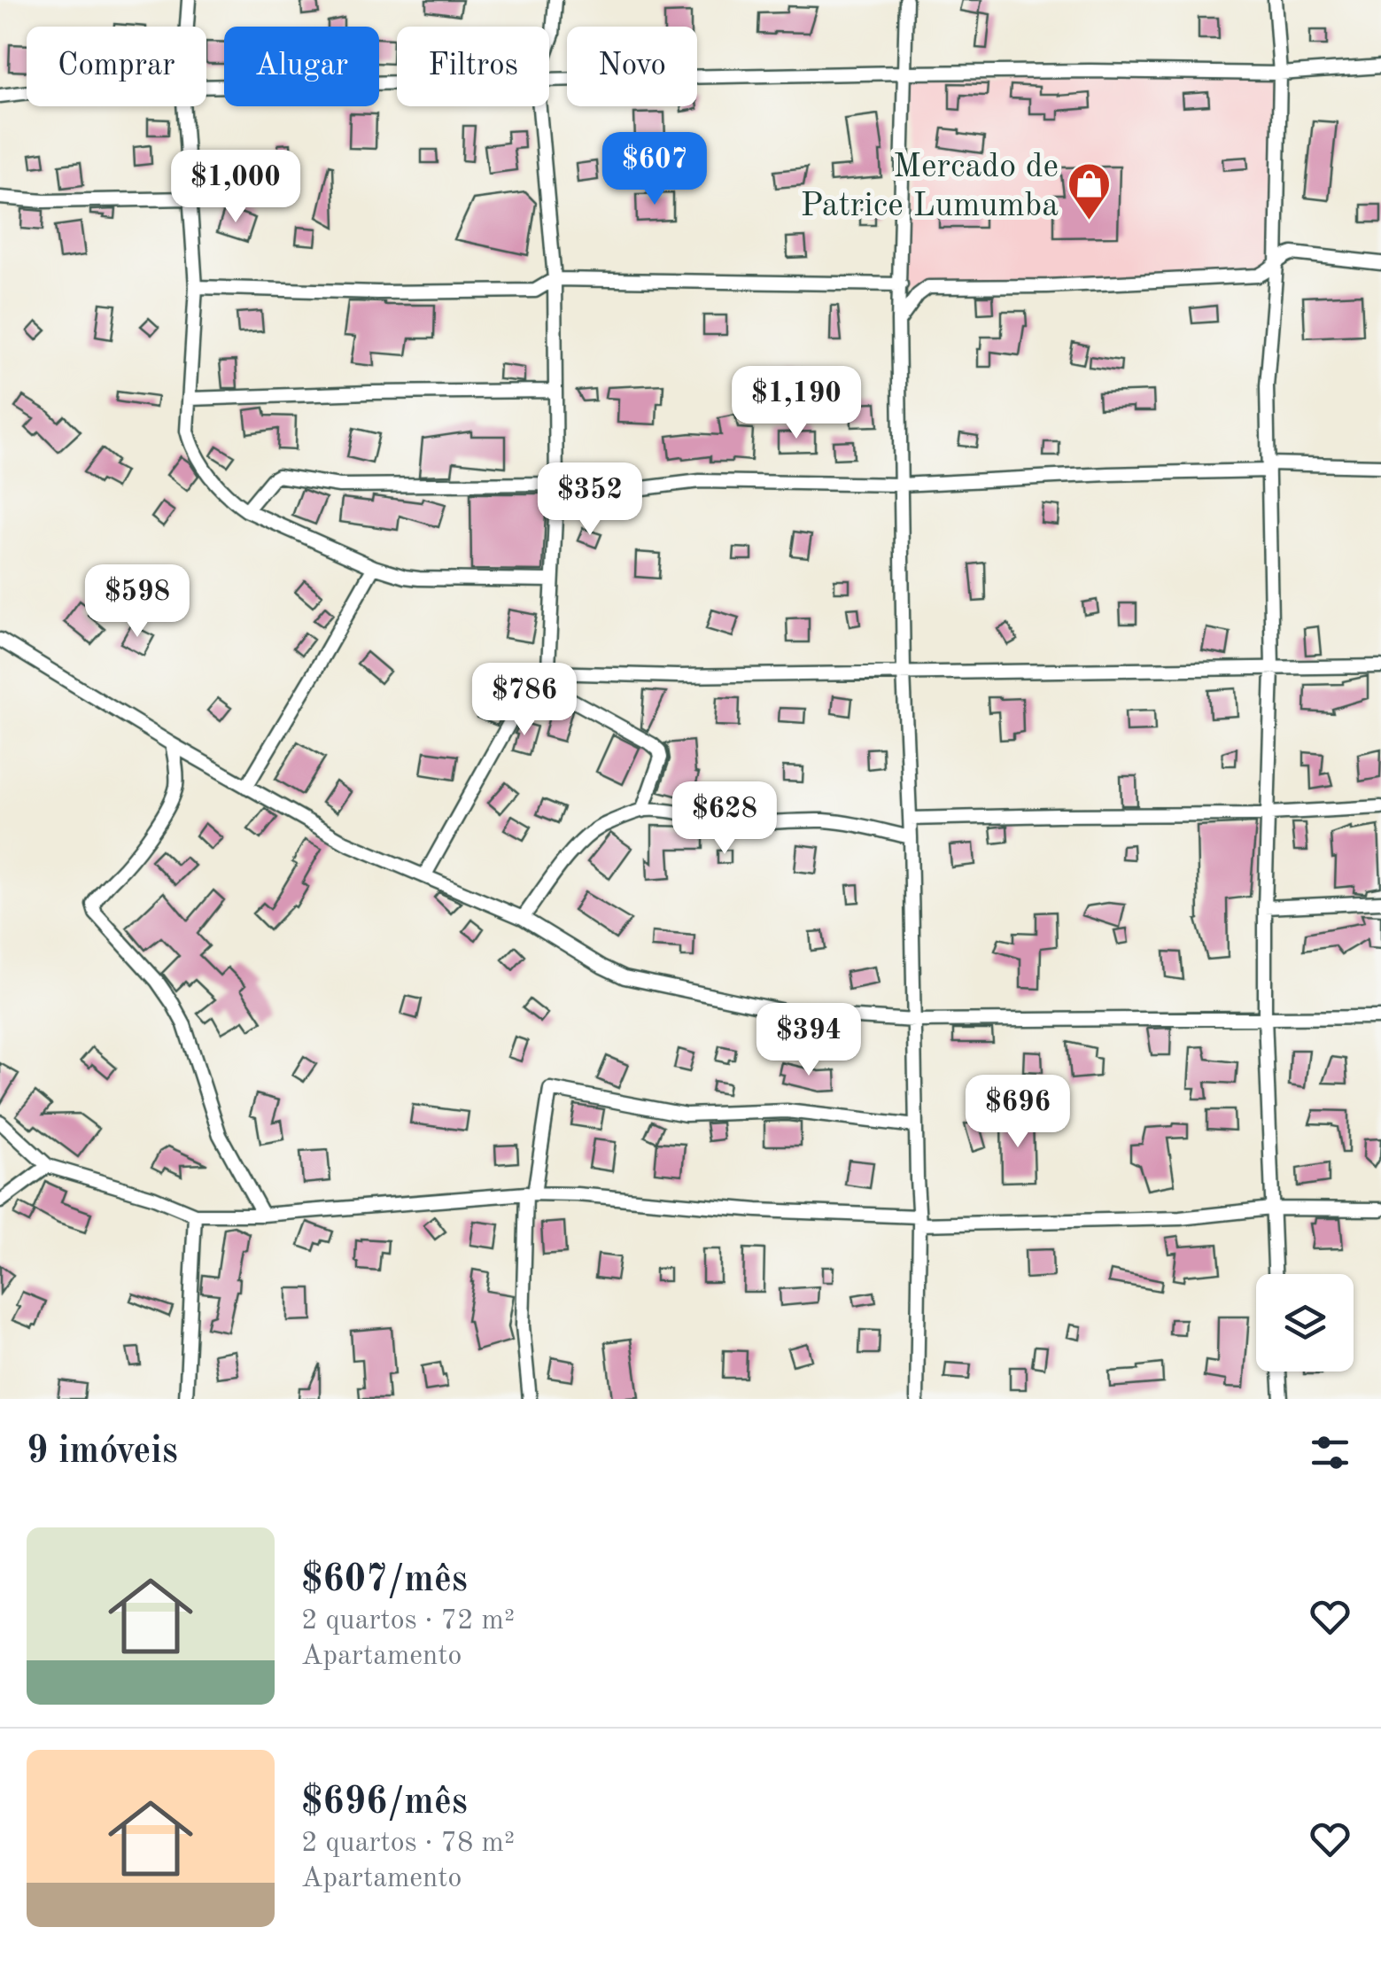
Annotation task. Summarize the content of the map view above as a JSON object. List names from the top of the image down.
{
  "places": {
    "shop": ["Mercado de Patrice Lumumba"]
  },
  "page": {
    "chip": [
      "Comprar",
      "Alugar",
      "Filtros",
      "Novo"
    ],
    "price": [
      "$607",
      "$1,000",
      "$1,190",
      "$352",
      "$598",
      "$786",
      "$628",
      "$394",
      "$696"
    ],
    "heading": "9 imóveis",
    "list": [
      {
        "name": "$607/mês",
        "note": "2 quartos · 72 m² · Apartamento"
      },
      {
        "name": "$696/mês",
        "note": "2 quartos · 78 m² · Apartamento"
      }
    ]
  }
}
